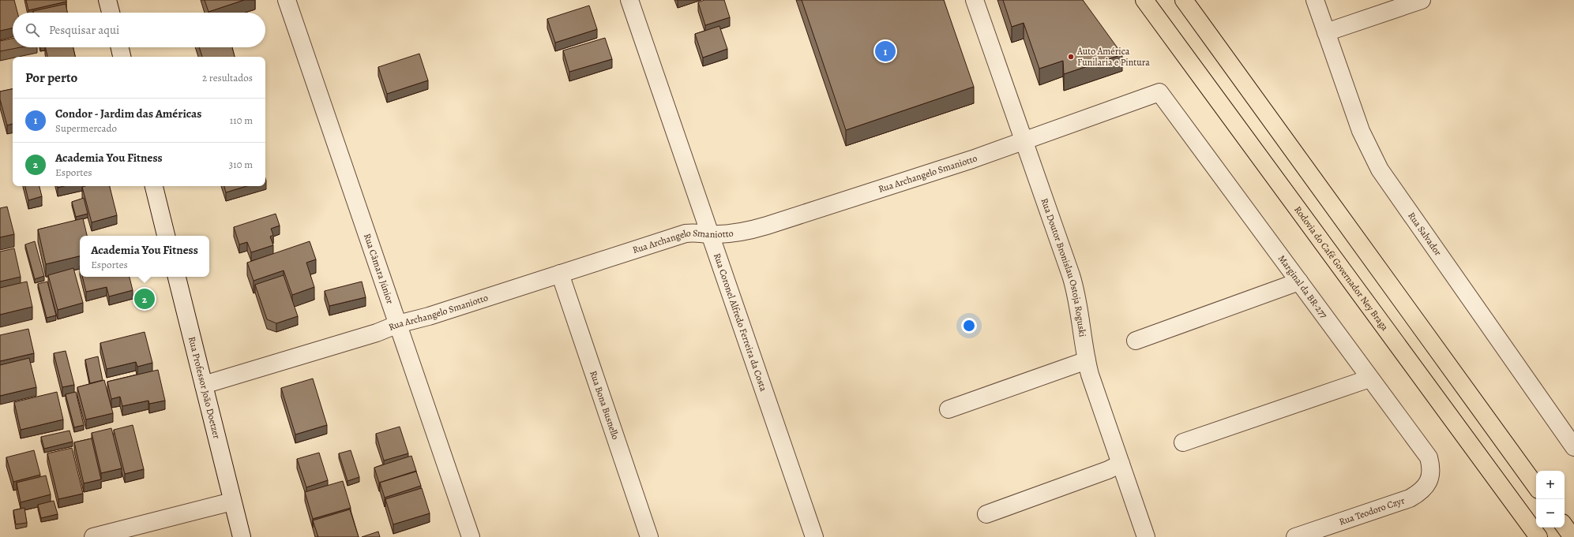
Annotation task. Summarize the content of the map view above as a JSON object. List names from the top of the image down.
{
  "streets": {
    "highway": ["Rodovia do Café Governador Ney Braga"],
    "street": [
      "Rua Archangelo Smaniotto",
      "Rua Salvador",
      "Rua Doutor Bronislau Ostoja Roguski",
      "Rua Câmara Júnior",
      "Marginal da BR-277",
      "Rua Coronel Alfredo Ferreira da Costa",
      "Rua Professor João Doetzer",
      "Rua Bona Busnello",
      "Rua Teodoro Czyr"
    ]
  },
  "crossings": [
    ["Rua Archangelo Smaniotto", "Rua Doutor Bronislau Ostoja Roguski"],
    ["Rua Archangelo Smaniotto", "Rua Câmara Júnior"],
    ["Rua Archangelo Smaniotto", "Marginal da BR-277"],
    ["Rua Archangelo Smaniotto", "Rua Coronel Alfredo Ferreira da Costa"],
    ["Rua Archangelo Smaniotto", "Rua Professor João Doetzer"],
    ["Rua Archangelo Smaniotto", "Rua Bona Busnello"],
    ["Marginal da BR-277", "Rua Teodoro Czyr"]
  ],
  "places": ["Auto América Funilaria e Pintura"],
  "page": {
    "search": "Pesquisar aqui",
    "pins": ["1", "2"],
    "heading": ["Por perto", "2 resultados"],
    "list": [
      {
        "mark": "1",
        "name": "Condor - Jardim das Américas",
        "note": "Supermercado",
        "value": "110 m"
      },
      {
        "mark": "2",
        "name": "Academia You Fitness",
        "note": "Esportes",
        "value": "310 m"
      }
    ],
    "popup": ["Academia You Fitness", "Esportes"],
    "map_buttons": ["+", "−"]
  }
}
